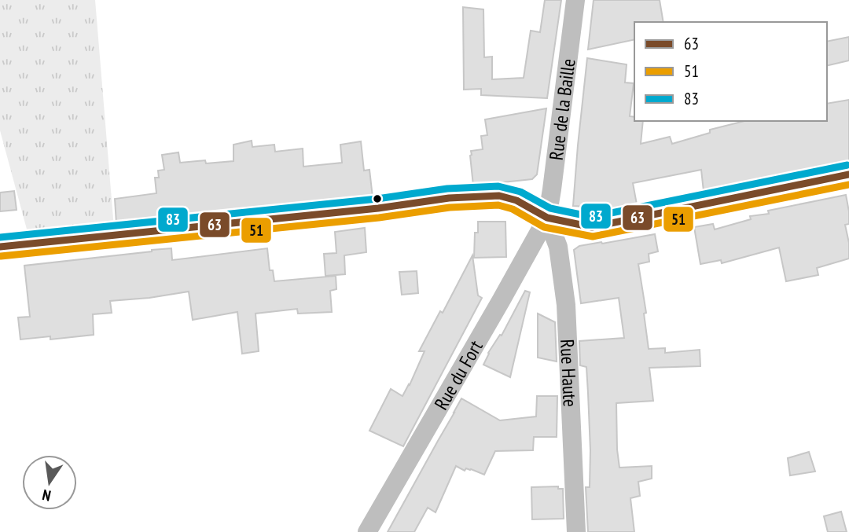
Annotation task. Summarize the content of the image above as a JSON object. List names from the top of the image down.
{
  "streets": {
    "street": ["Rue de la Baille", "Rue Haute", "Rue du Fort"]
  },
  "crossings": [
    ["Rue de la Baille", "Rue Haute"],
    ["Rue de la Baille", "Rue du Fort"],
    ["Rue Haute", "Rue du Fort"]
  ],
  "lines": ["transit line 83", "transit line 63", "transit line 51"],
  "legend": ["63", "51", "83"],
  "north": "bottom"
}
